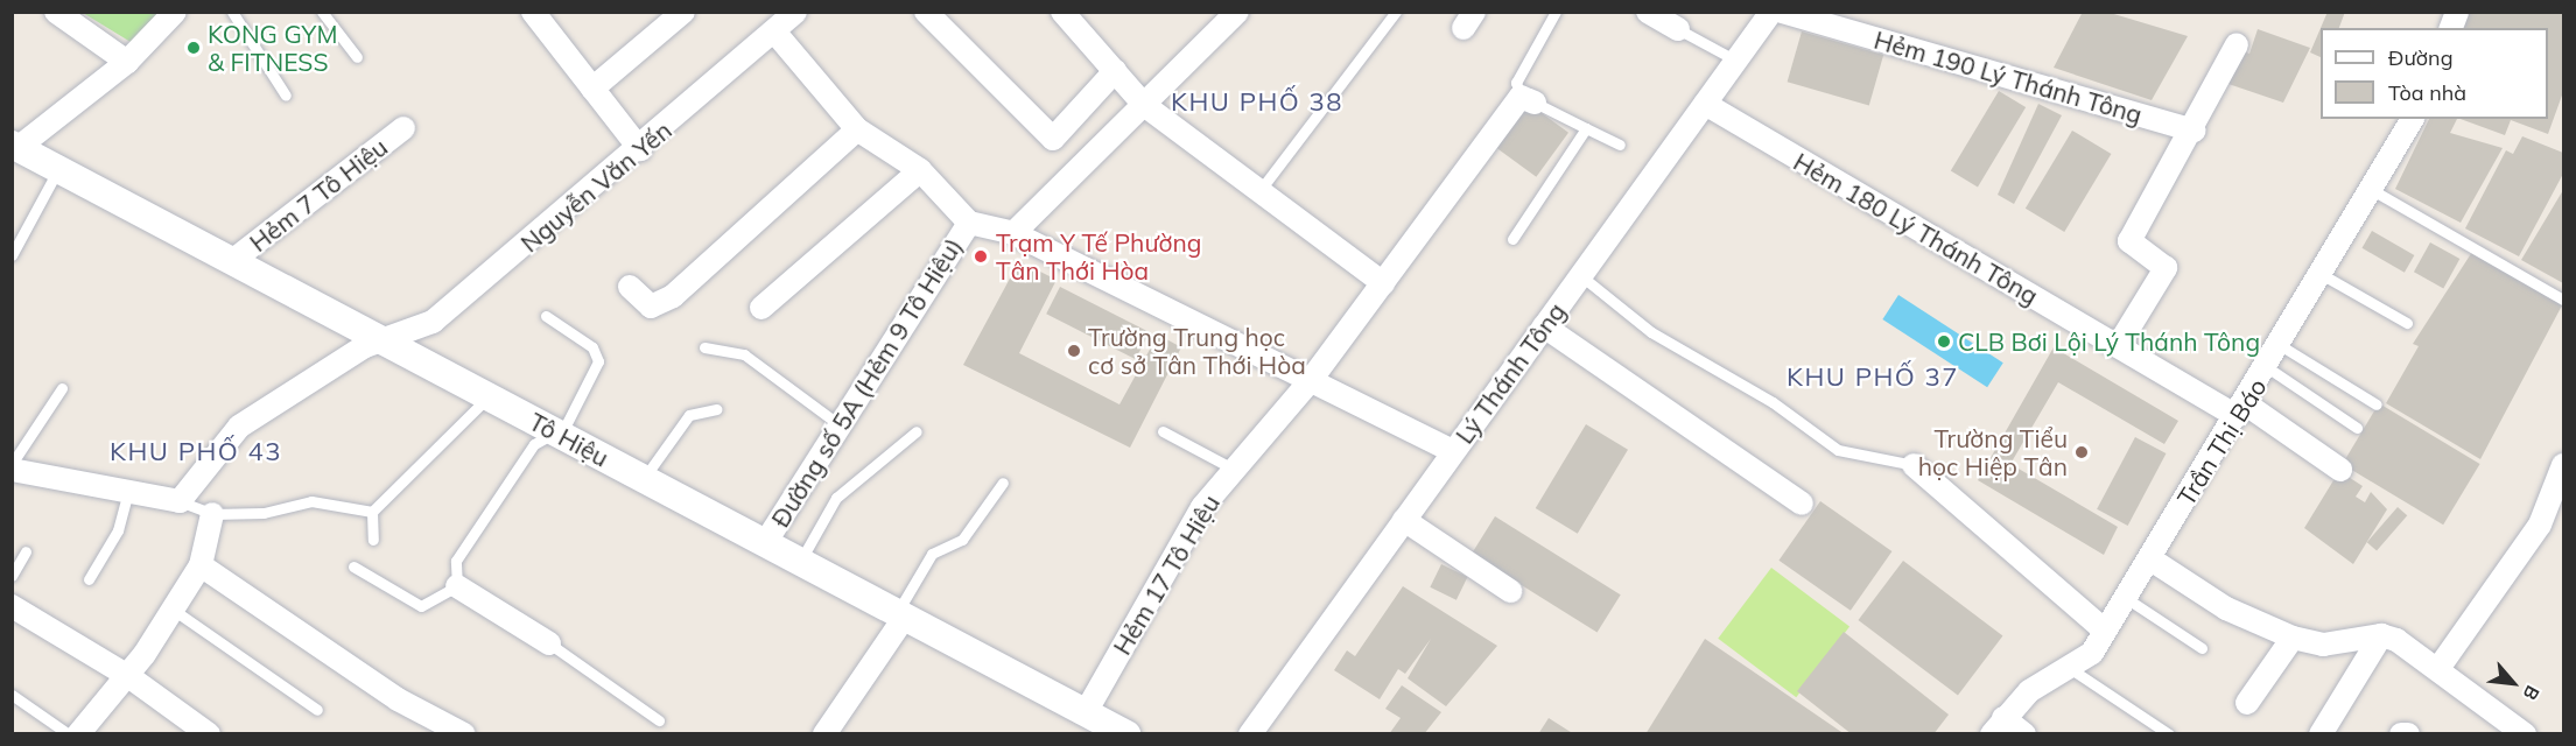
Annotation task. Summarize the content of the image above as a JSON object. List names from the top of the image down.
{
  "streets": {
    "street": [
      "Hẻm 190 Lý Thánh Tông",
      "Nguyễn Văn Yến",
      "Hẻm 7 Tô Hiệu",
      "Hẻm 180 Lý Thánh Tông",
      "Lý Thánh Tông",
      "Đường số 5A (Hẻm 9 Tô Hiệu)",
      "Tô Hiệu",
      "Trần Thị Báo",
      "Hẻm 17 Tô Hiệu"
    ]
  },
  "crossings": [
    ["Nguyễn Văn Yến", "Tô Hiệu"],
    ["Hẻm 7 Tô Hiệu", "Tô Hiệu"],
    ["Hẻm 180 Lý Thánh Tông", "Lý Thánh Tông"],
    ["Hẻm 180 Lý Thánh Tông", "Trần Thị Báo"],
    ["Đường số 5A (Hẻm 9 Tô Hiệu)", "Tô Hiệu"],
    ["Tô Hiệu", "Hẻm 17 Tô Hiệu"]
  ],
  "districts": ["KHU PHỐ 38", "KHU PHỐ 37", "KHU PHỐ 43"],
  "places": [
    "KONG GYM & FITNESS",
    "Trạm Y Tế Phường Tân Thới Hòa",
    "CLB Bơi Lội Lý Thánh Tông",
    "Trường Trung học cơ sở Tân Thới Hòa",
    "Trường Tiểu học Hiệp Tân"
  ],
  "legend": ["Đường", "Tòa nhà"],
  "north": "bottom right"
}
